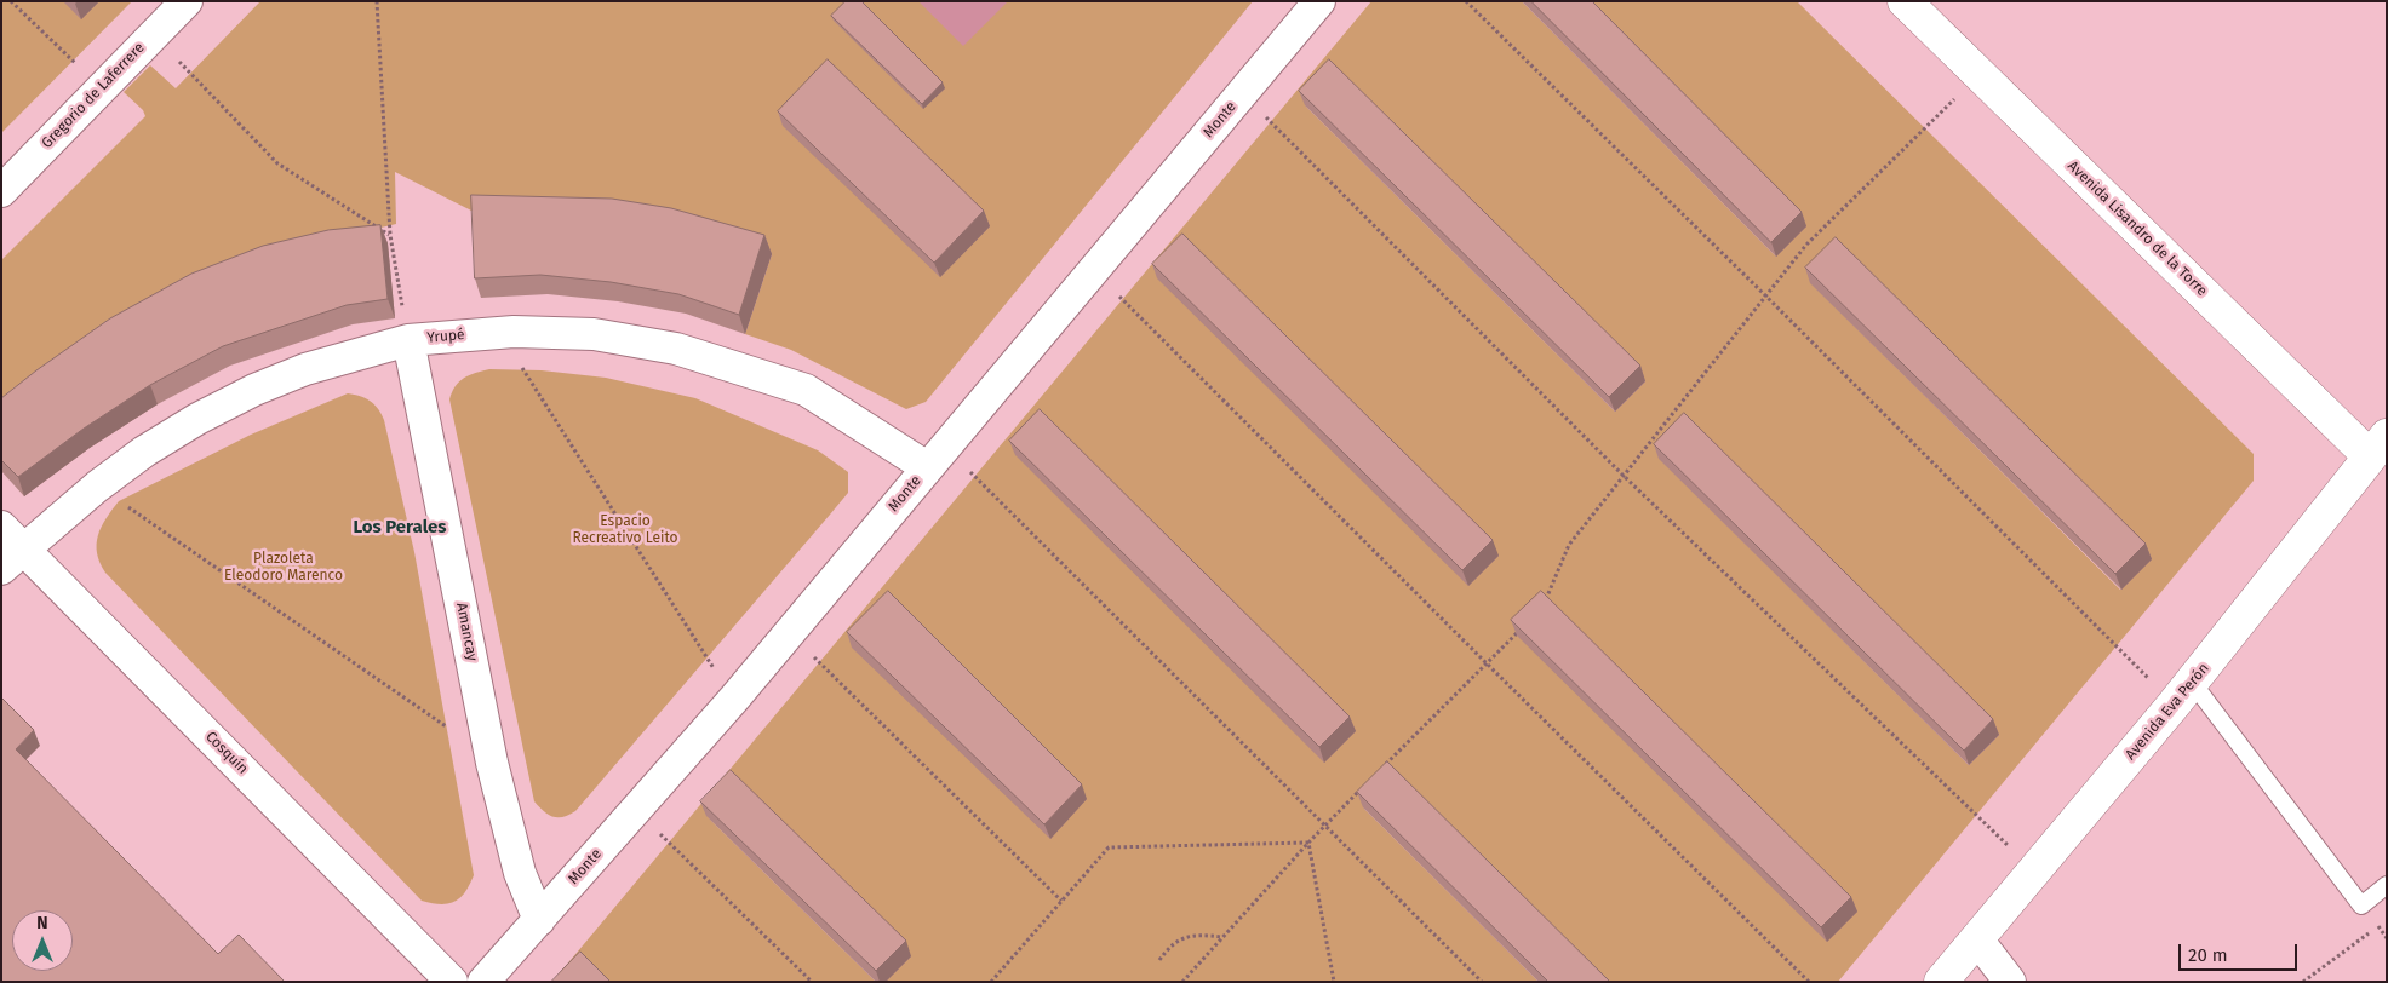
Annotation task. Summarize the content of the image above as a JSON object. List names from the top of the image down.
{
  "streets": {
    "main road": ["Avenida Lisandro de la Torre", "Avenida Eva Perón"],
    "street": [
      "Gregorio de Laferrere",
      "Monte",
      "Yrupé",
      "Amancay",
      "Cosquín"
    ]
  },
  "crossings": [
    ["Monte", "Yrupé"],
    ["Monte", "Amancay"],
    ["Avenida Lisandro de la Torre", "Avenida Eva Perón"],
    ["Yrupé", "Amancay"],
    ["Yrupé", "Cosquín"]
  ],
  "districts": ["Los Perales"],
  "parks": ["Espacio Recreativo Leito", "Plazoleta Eleodoro Marenco"],
  "scale_bar": "20 m",
  "north": "top"
}
